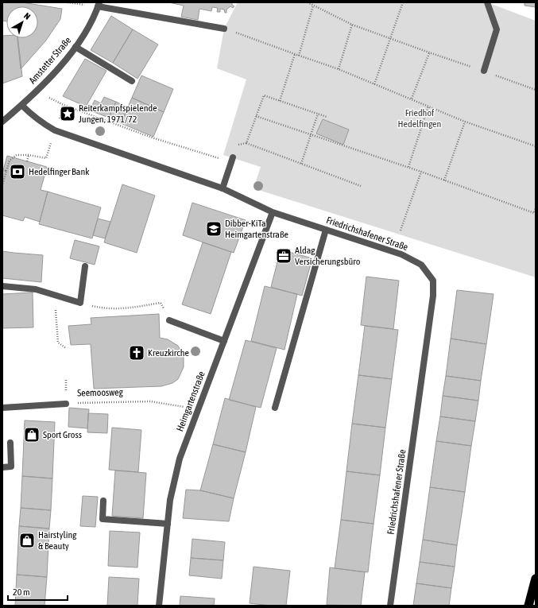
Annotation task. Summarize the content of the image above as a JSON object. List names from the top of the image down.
{
  "streets": {
    "street": [
      "Amstetter Straße",
      "Friedrichshafener Straße",
      "Seemoosweg",
      "Heimgartenstraße"
    ]
  },
  "crossings": [
    ["Amstetter Straße", "Friedrichshafener Straße"],
    ["Friedrichshafener Straße", "Heimgartenstraße"],
    ["Seemoosweg", "Heimgartenstraße"]
  ],
  "parks": ["Friedhof Hedelfingen"],
  "places": {
    "place": ["Reiterkampfspielende Jungen, 1971/72"],
    "bank": ["Hedelfinger Bank"],
    "school or university": ["Dibber-KiTa Heimgartenstraße"],
    "office": ["Aldag Versicherungsbüro"],
    "church": ["Kreuzkirche"],
    "shop": ["Sport Gross", "Hairstyling & Beauty"]
  },
  "scale_bar": "20 m",
  "north": "top right"
}
